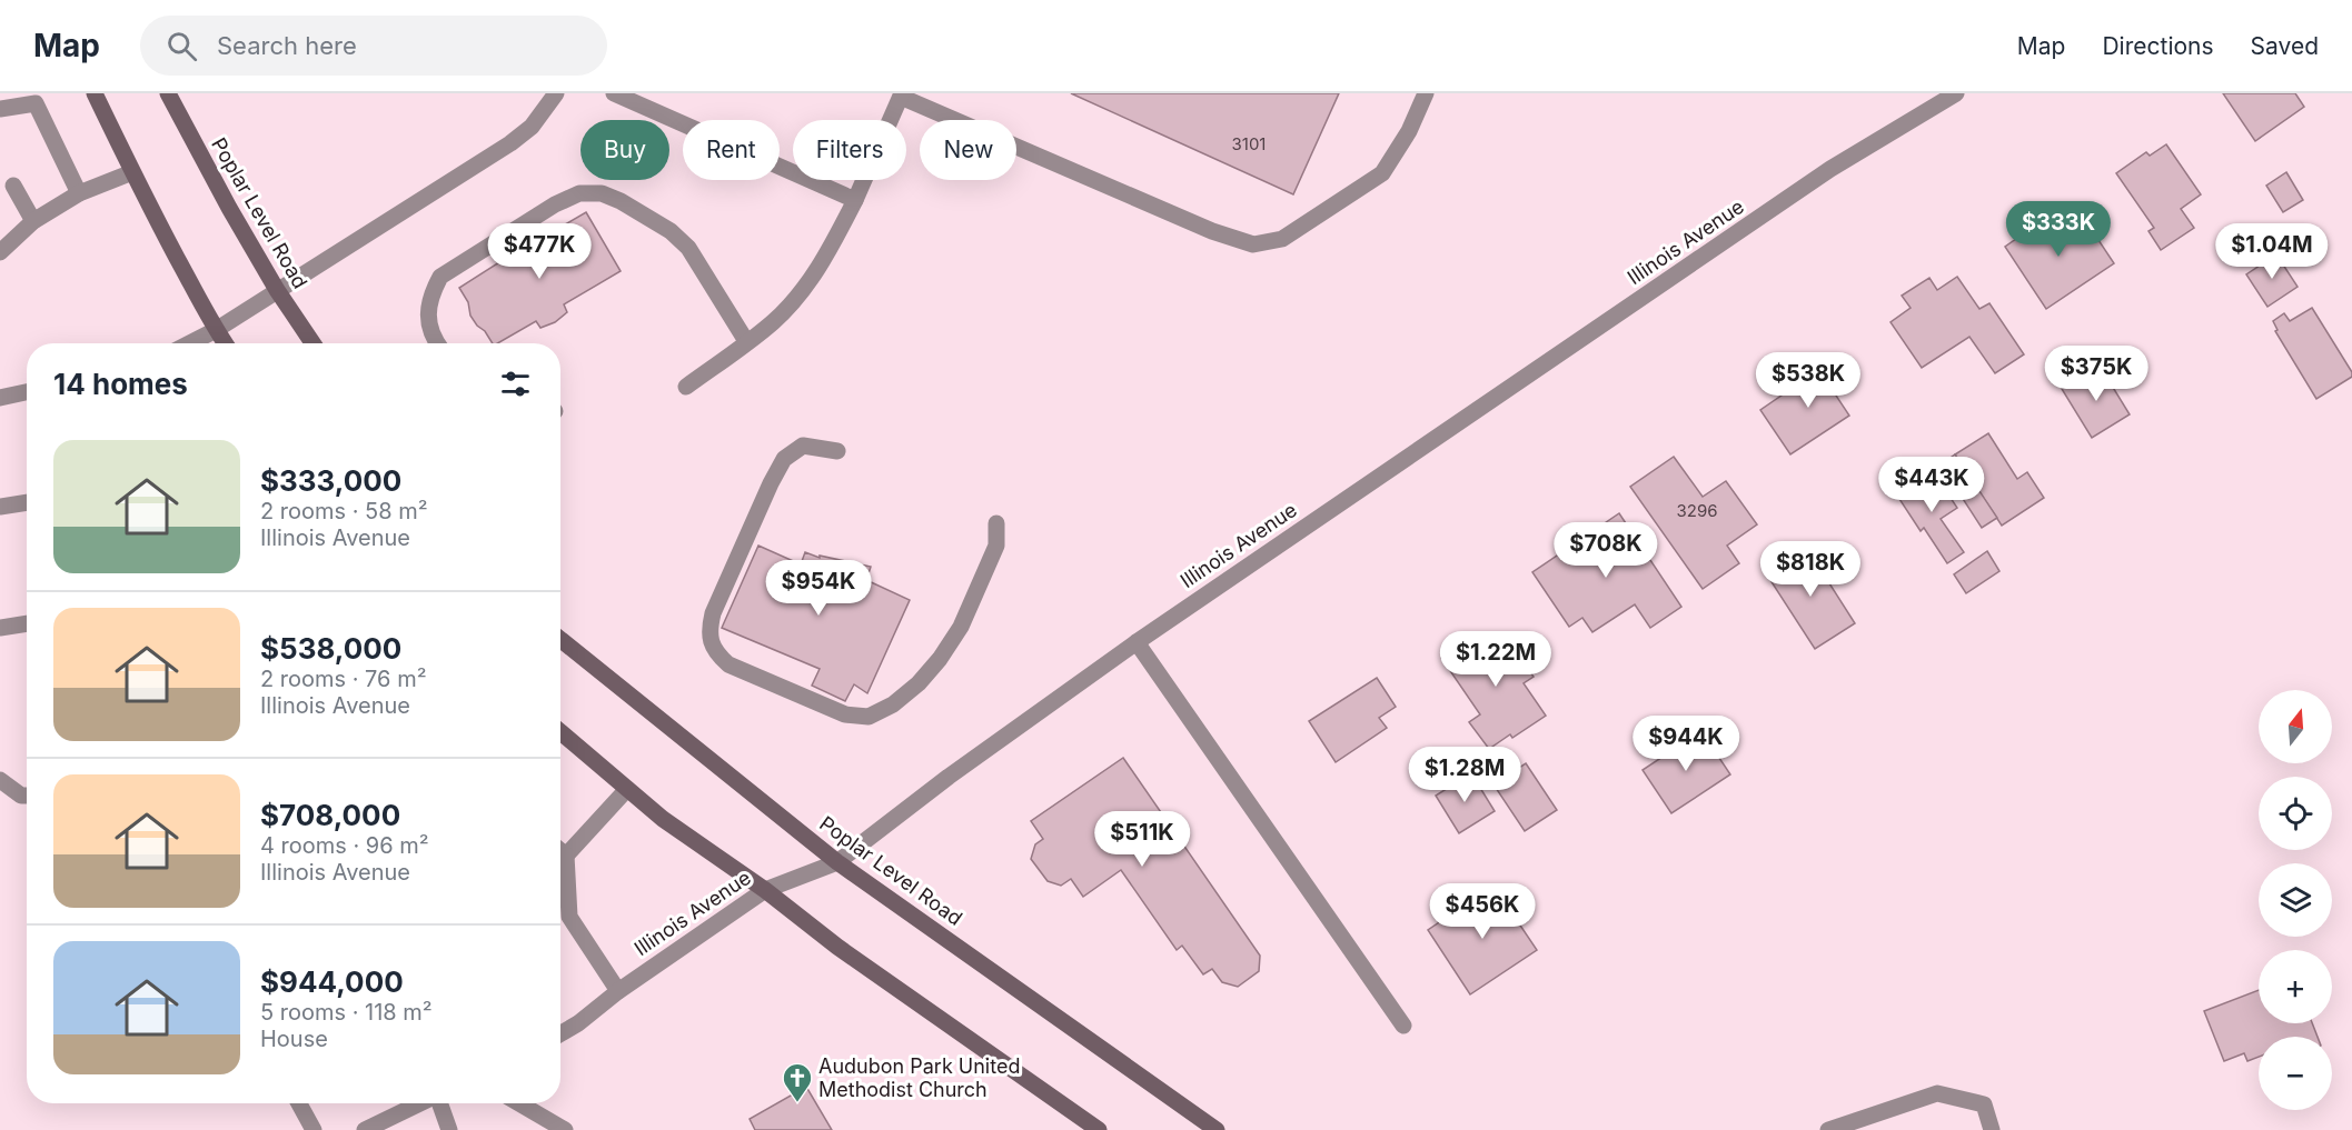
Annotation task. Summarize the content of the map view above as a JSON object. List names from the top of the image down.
{
  "streets": {
    "main road": ["Poplar Level Road"],
    "street": ["Illinois Avenue"]
  },
  "crossings": [
    ["Poplar Level Road", "Illinois Avenue"]
  ],
  "places": {
    "church": ["Audubon Park United Methodist Church"]
  },
  "house_numbers": ["3101", "3296"],
  "north": "top",
  "page": {
    "header": "Map",
    "search": "Search here",
    "nav": ["Map", "Directions", "Saved"],
    "chip": [
      "Buy",
      "Rent",
      "Filters",
      "New"
    ],
    "price": [
      "$333K",
      "$477K",
      "$1.04M",
      "$375K",
      "$538K",
      "$443K",
      "$708K",
      "$818K",
      "$954K",
      "$1.22M",
      "$944K",
      "$1.28M",
      "$511K",
      "$456K"
    ],
    "heading": "14 homes",
    "list": [
      {
        "name": "$333,000",
        "note": "2 rooms · 58 m² · Illinois Avenue"
      },
      {
        "name": "$538,000",
        "note": "2 rooms · 76 m² · Illinois Avenue"
      },
      {
        "name": "$708,000",
        "note": "4 rooms · 96 m² · Illinois Avenue"
      },
      {
        "name": "$944,000",
        "note": "5 rooms · 118 m² · House"
      }
    ],
    "map_buttons": ["+", "−"]
  }
}
